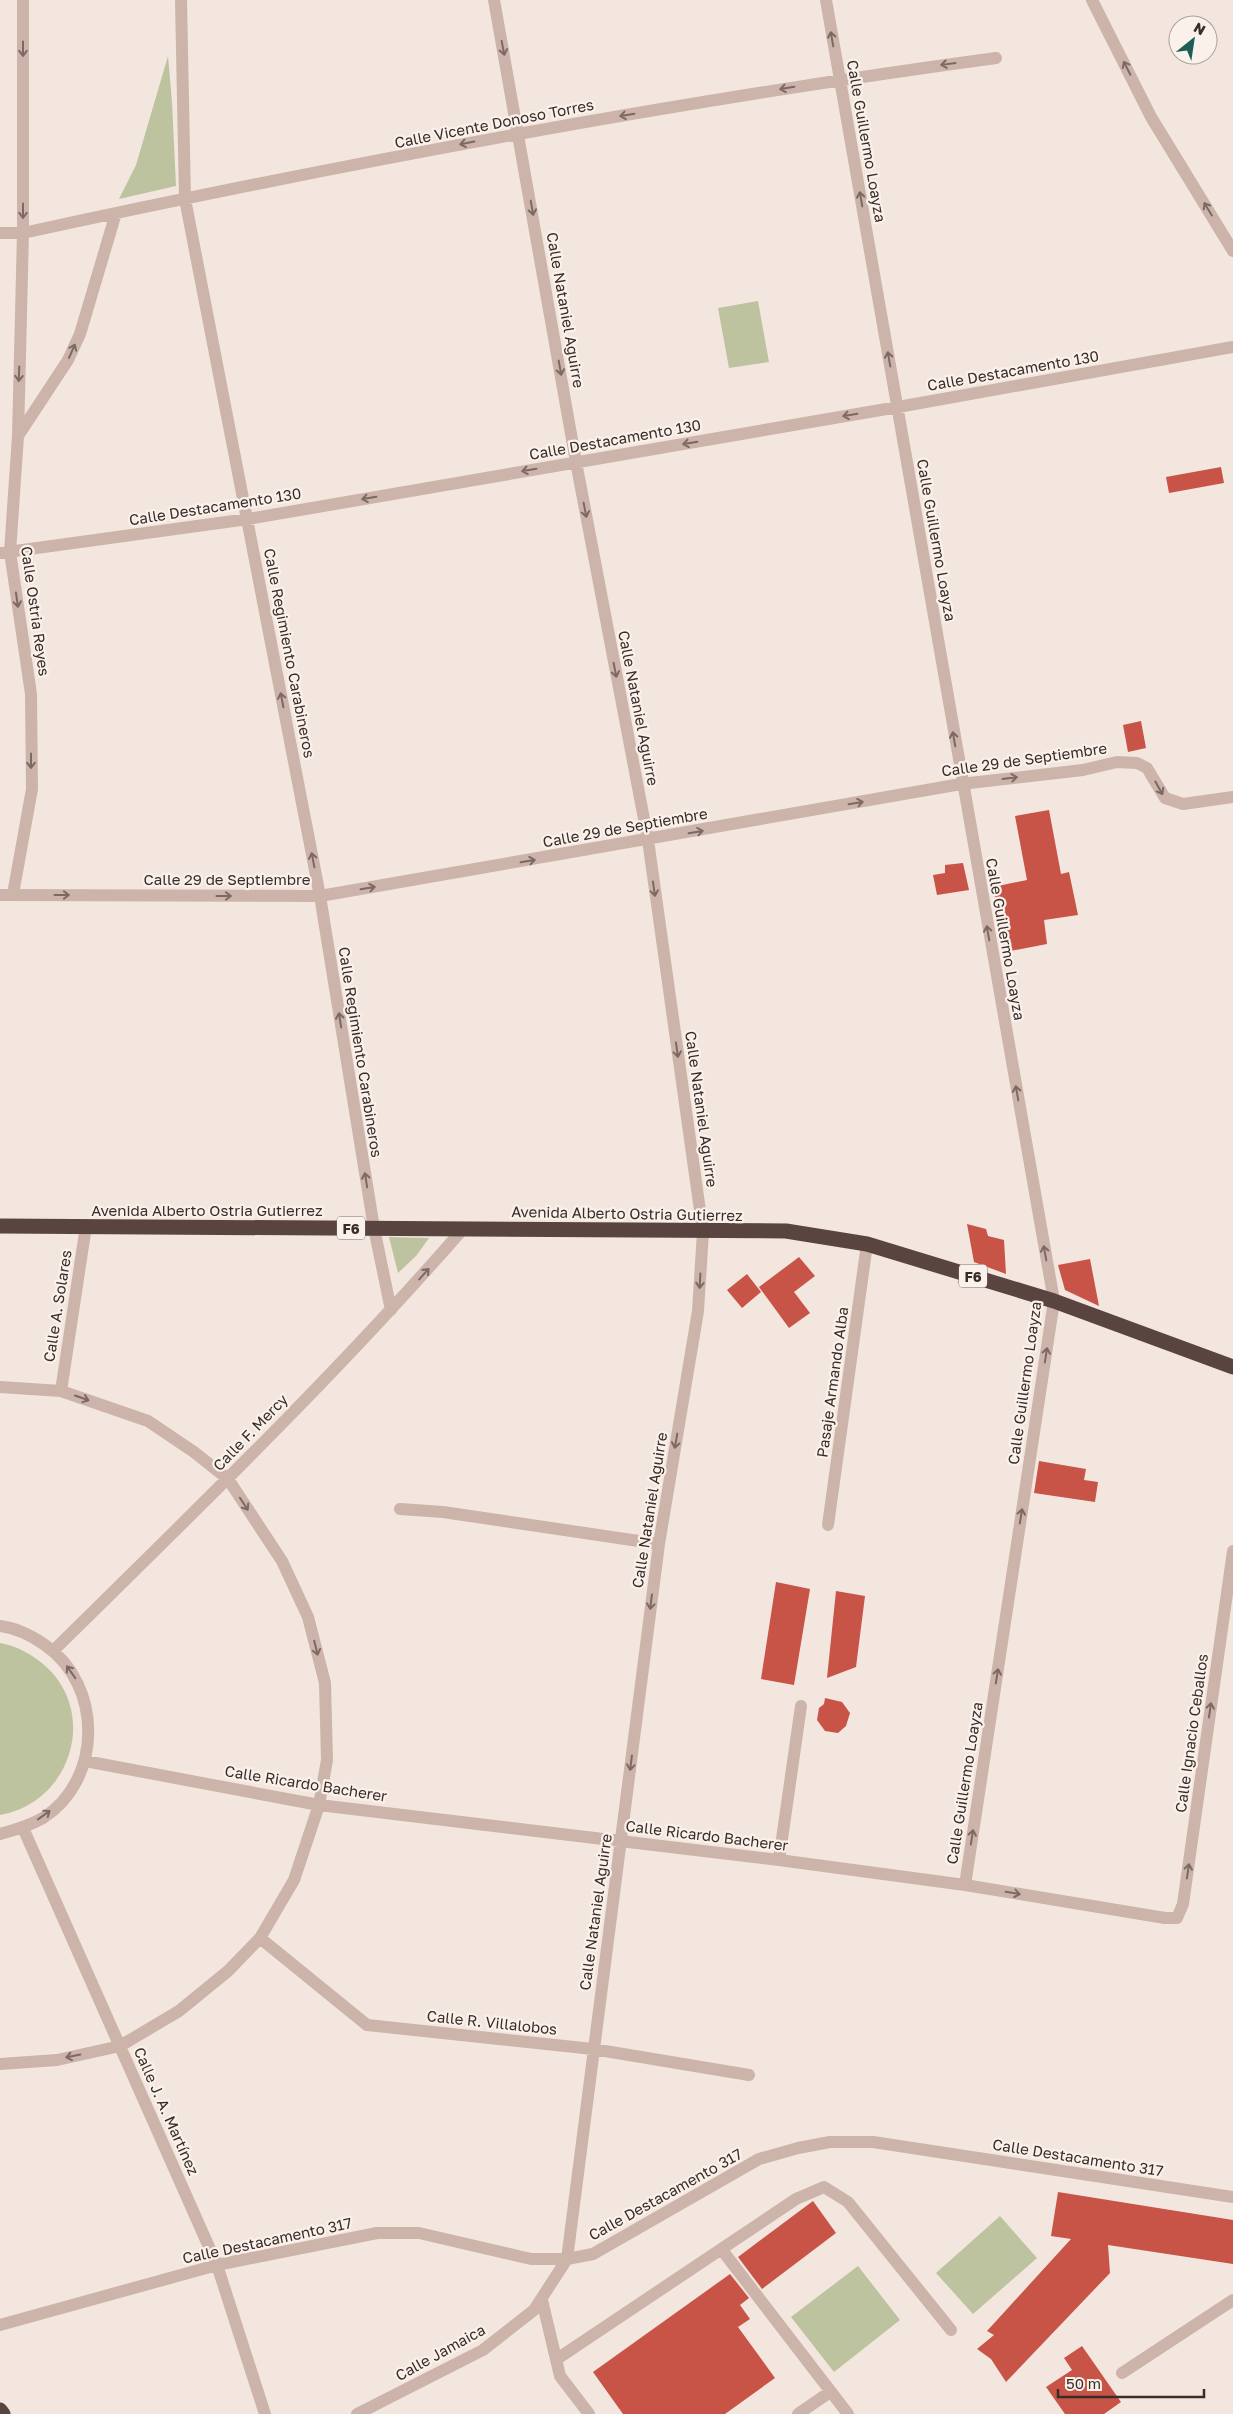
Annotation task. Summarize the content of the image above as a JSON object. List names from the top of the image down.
{
  "streets": {
    "highway": ["Avenida Alberto Ostria Gutierrez", "F6"],
    "street": [
      "Calle Vicente Donoso Torres",
      "Calle Guillermo Loayza",
      "Calle Nataniel Aguirre",
      "Calle Destacamento 130",
      "Calle Ostria Reyes",
      "Calle Regimiento Carabineros",
      "Calle 29 de Septiembre",
      "Calle A. Solares",
      "Pasaje Armando Alba",
      "Calle F. Mercy",
      "Calle Ignacio Ceballos",
      "Calle Ricardo Bacherer",
      "Calle R. Villalobos",
      "Calle J. A. Martínez",
      "Calle Destacamento 317",
      "Calle Jamaica"
    ]
  },
  "crossings": [
    ["Calle Vicente Donoso Torres", "Calle Guillermo Loayza"],
    ["Calle Vicente Donoso Torres", "Calle Nataniel Aguirre"],
    ["Calle Vicente Donoso Torres", "Calle Ostria Reyes"],
    ["Calle Vicente Donoso Torres", "Calle Regimiento Carabineros"],
    ["Calle Guillermo Loayza", "Calle Destacamento 130"],
    ["Calle Guillermo Loayza", "Calle 29 de Septiembre"],
    ["Calle Guillermo Loayza", "Avenida Alberto Ostria Gutierrez"],
    ["Calle Guillermo Loayza", "Calle Ricardo Bacherer"],
    ["Calle Nataniel Aguirre", "Calle Destacamento 130"],
    ["Calle Nataniel Aguirre", "Calle 29 de Septiembre"],
    ["Calle Nataniel Aguirre", "Avenida Alberto Ostria Gutierrez"],
    ["Calle Nataniel Aguirre", "Calle Ricardo Bacherer"],
    ["Calle Nataniel Aguirre", "Calle R. Villalobos"],
    ["Calle Nataniel Aguirre", "Calle Destacamento 317"],
    ["Calle Nataniel Aguirre", "Calle Jamaica"],
    ["Calle Destacamento 130", "Calle Ostria Reyes"],
    ["Calle Destacamento 130", "Calle Regimiento Carabineros"],
    ["Calle Ostria Reyes", "Calle 29 de Septiembre"],
    ["Calle Regimiento Carabineros", "Calle 29 de Septiembre"],
    ["Calle Regimiento Carabineros", "Avenida Alberto Ostria Gutierrez"],
    ["Calle Regimiento Carabineros", "Calle F. Mercy"],
    ["Avenida Alberto Ostria Gutierrez", "Calle A. Solares"],
    ["Avenida Alberto Ostria Gutierrez", "Pasaje Armando Alba"],
    ["Avenida Alberto Ostria Gutierrez", "Calle F. Mercy"],
    ["Calle Ignacio Ceballos", "Calle Ricardo Bacherer"],
    ["Calle J. A. Martínez", "Calle Destacamento 317"],
    ["Calle Destacamento 317", "Calle Jamaica"]
  ],
  "one_way": [
    "Calle Vicente Donoso Torres",
    "Calle Guillermo Loayza",
    "Calle Nataniel Aguirre",
    "Calle Destacamento 130",
    "Calle Regimiento Carabineros",
    "Calle 29 de Septiembre",
    "Calle Ignacio Ceballos"
  ],
  "scale_bar": "50 m",
  "north": "top right"
}
